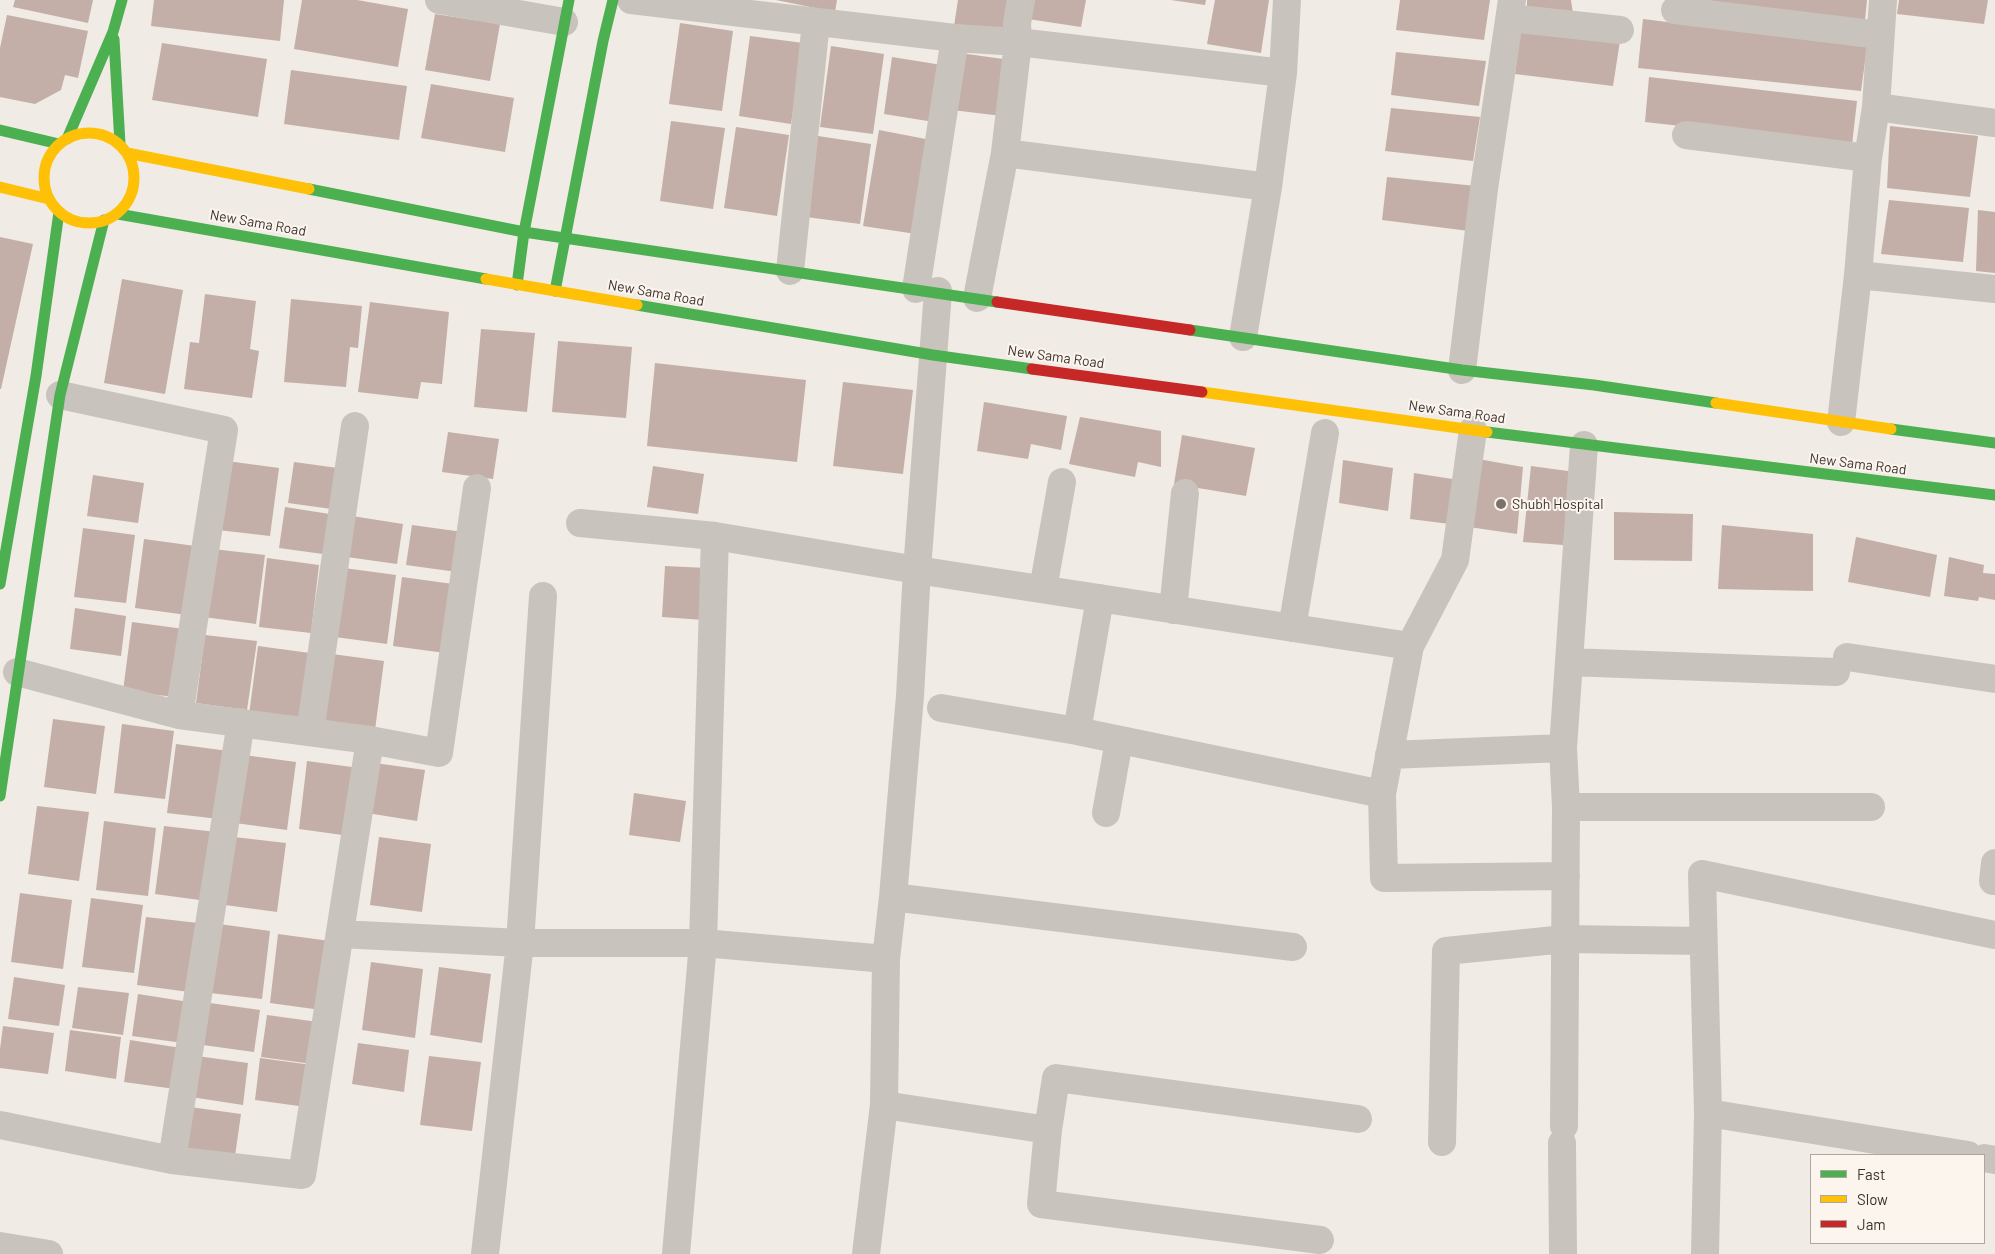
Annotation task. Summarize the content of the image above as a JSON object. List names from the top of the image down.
{
  "streets": {
    "main road": ["New Sama Road"]
  },
  "places": ["Shubh Hospital"],
  "legend": ["Fast", "Slow", "Jam"]
}
